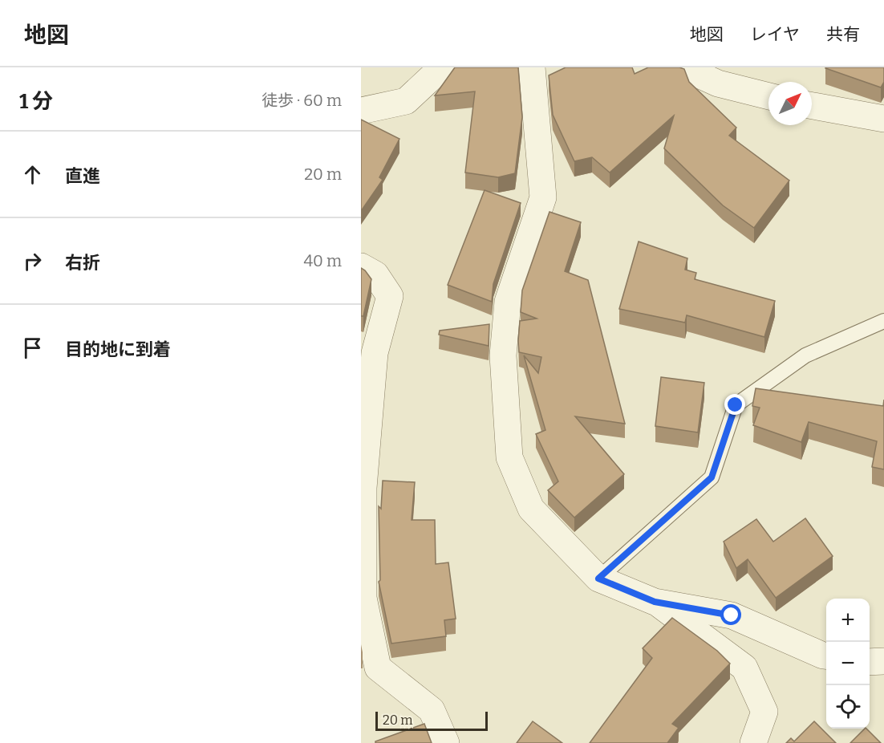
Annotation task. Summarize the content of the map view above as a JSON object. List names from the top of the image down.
{
  "scale_bar": "20 m",
  "north": "top right",
  "page": {
    "header": "地図",
    "nav": ["地図", "レイヤ", "共有"],
    "heading": ["1 分", "徒歩 · 60 m"],
    "list": [
      ["直進", "20 m"],
      ["右折", "40 m"],
      "目的地に到着"
    ],
    "map_buttons": ["+", "−"],
    "scale": "20 m"
  }
}
